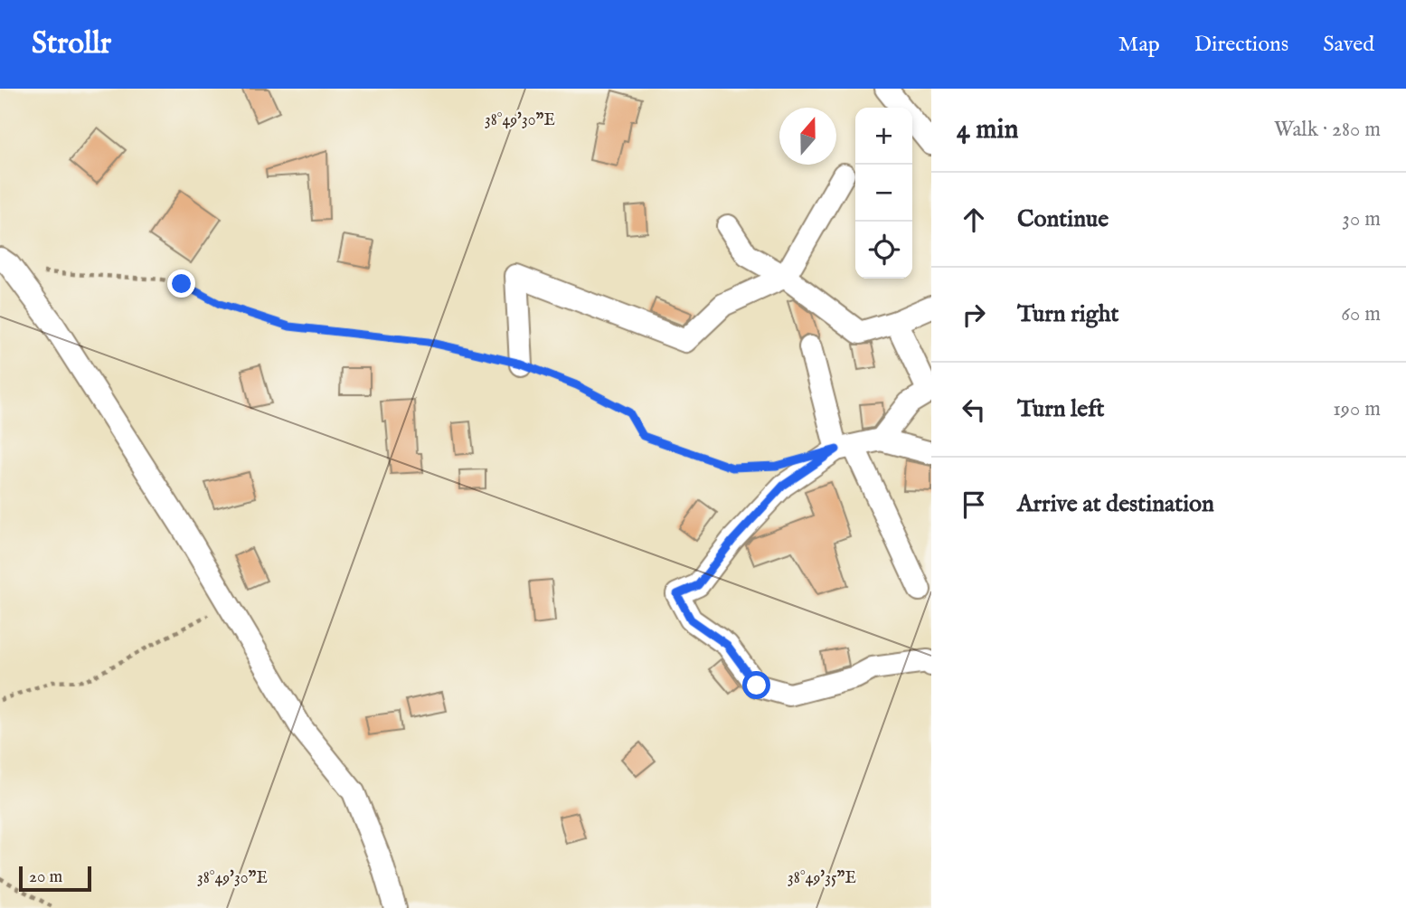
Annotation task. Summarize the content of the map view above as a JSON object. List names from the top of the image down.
{
  "scale_bar": "20 m",
  "north": "top",
  "page": {
    "header": "Strollr",
    "nav": ["Map", "Directions", "Saved"],
    "heading": ["4 min", "Walk · 280 m"],
    "map_buttons": ["+", "−"],
    "list": [
      ["Continue", "30 m"],
      ["Turn right", "60 m"],
      ["Turn left", "190 m"],
      "Arrive at destination"
    ],
    "scale": "20 m"
  },
  "coordinates": ["38°49'30\"E", "38°49'35\"E"]
}
